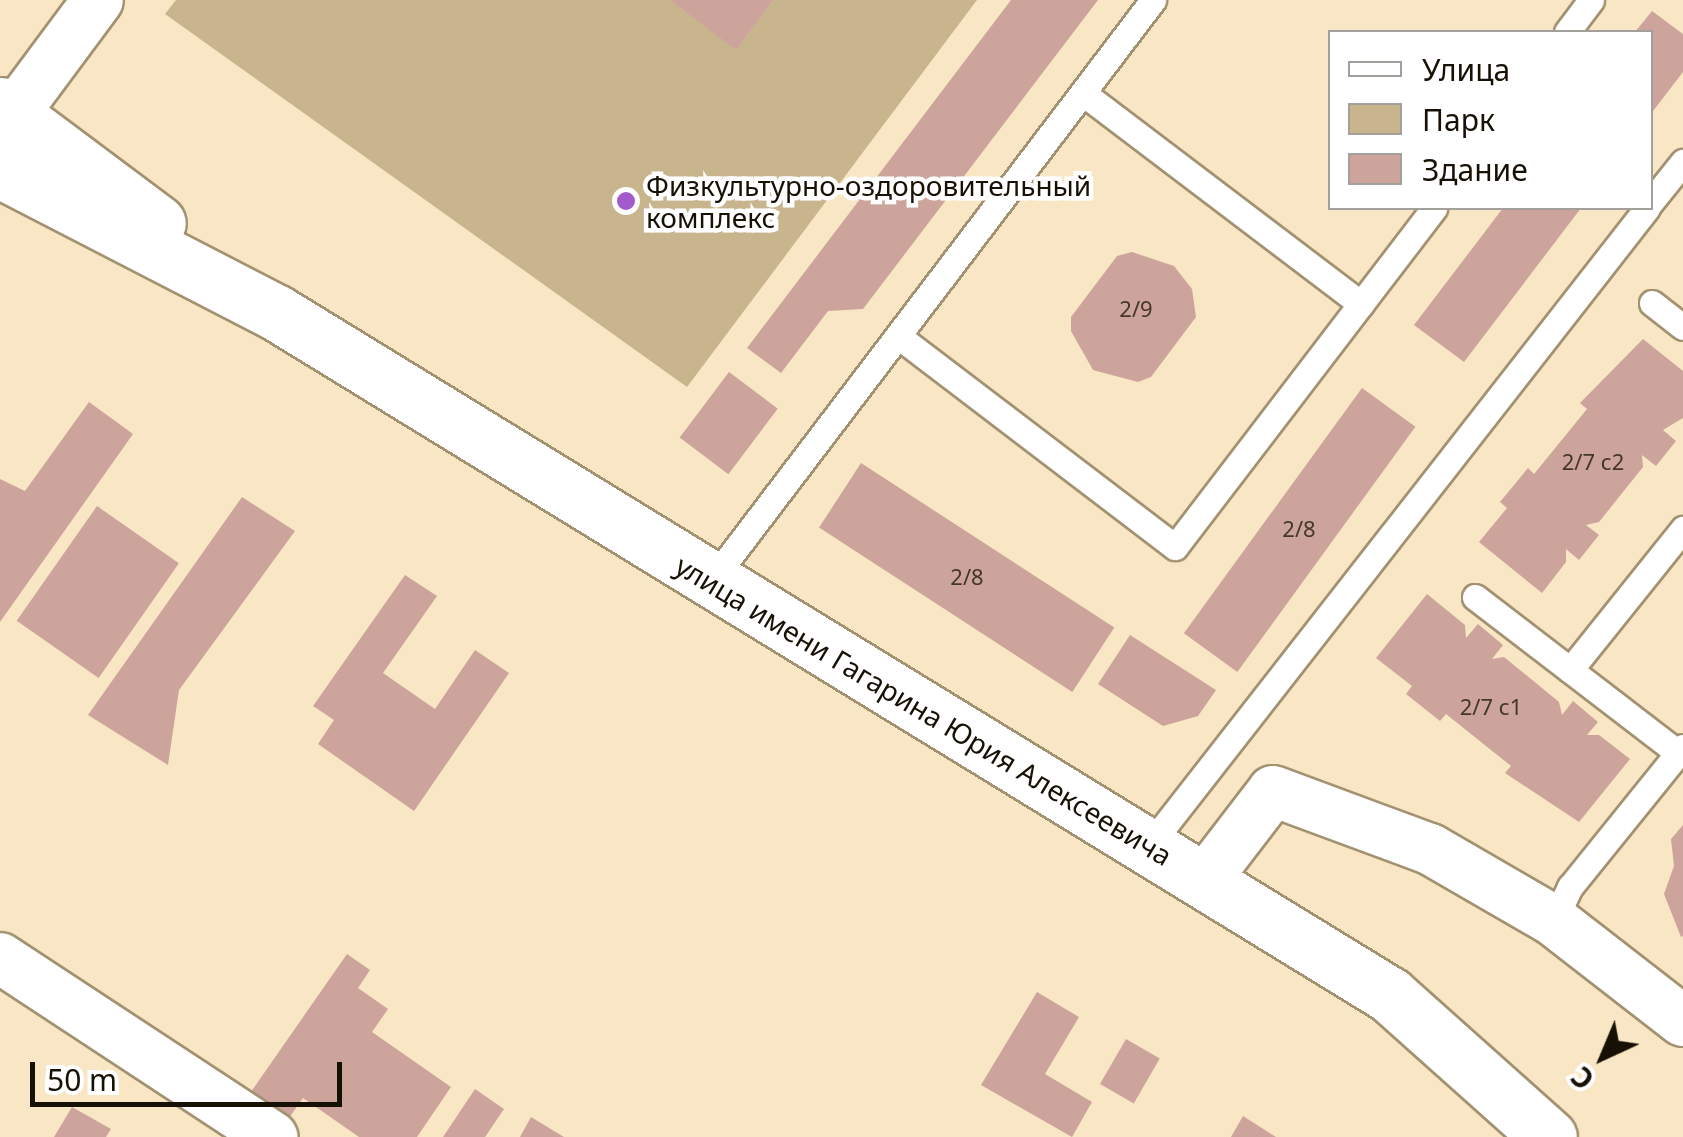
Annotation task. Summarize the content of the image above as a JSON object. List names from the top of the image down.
{
  "streets": {
    "street": ["улица имени Гагарина Юрия Алексеевича"]
  },
  "places": ["Физкультурно-оздоровительный комплекс"],
  "house_numbers": [
    "2/9",
    "2/7 с2",
    "2/8",
    "2/8",
    "2/7 с1"
  ],
  "legend": ["Улица", "Парк", "Здание"],
  "scale_bar": "50 m",
  "north": "bottom left"
}
